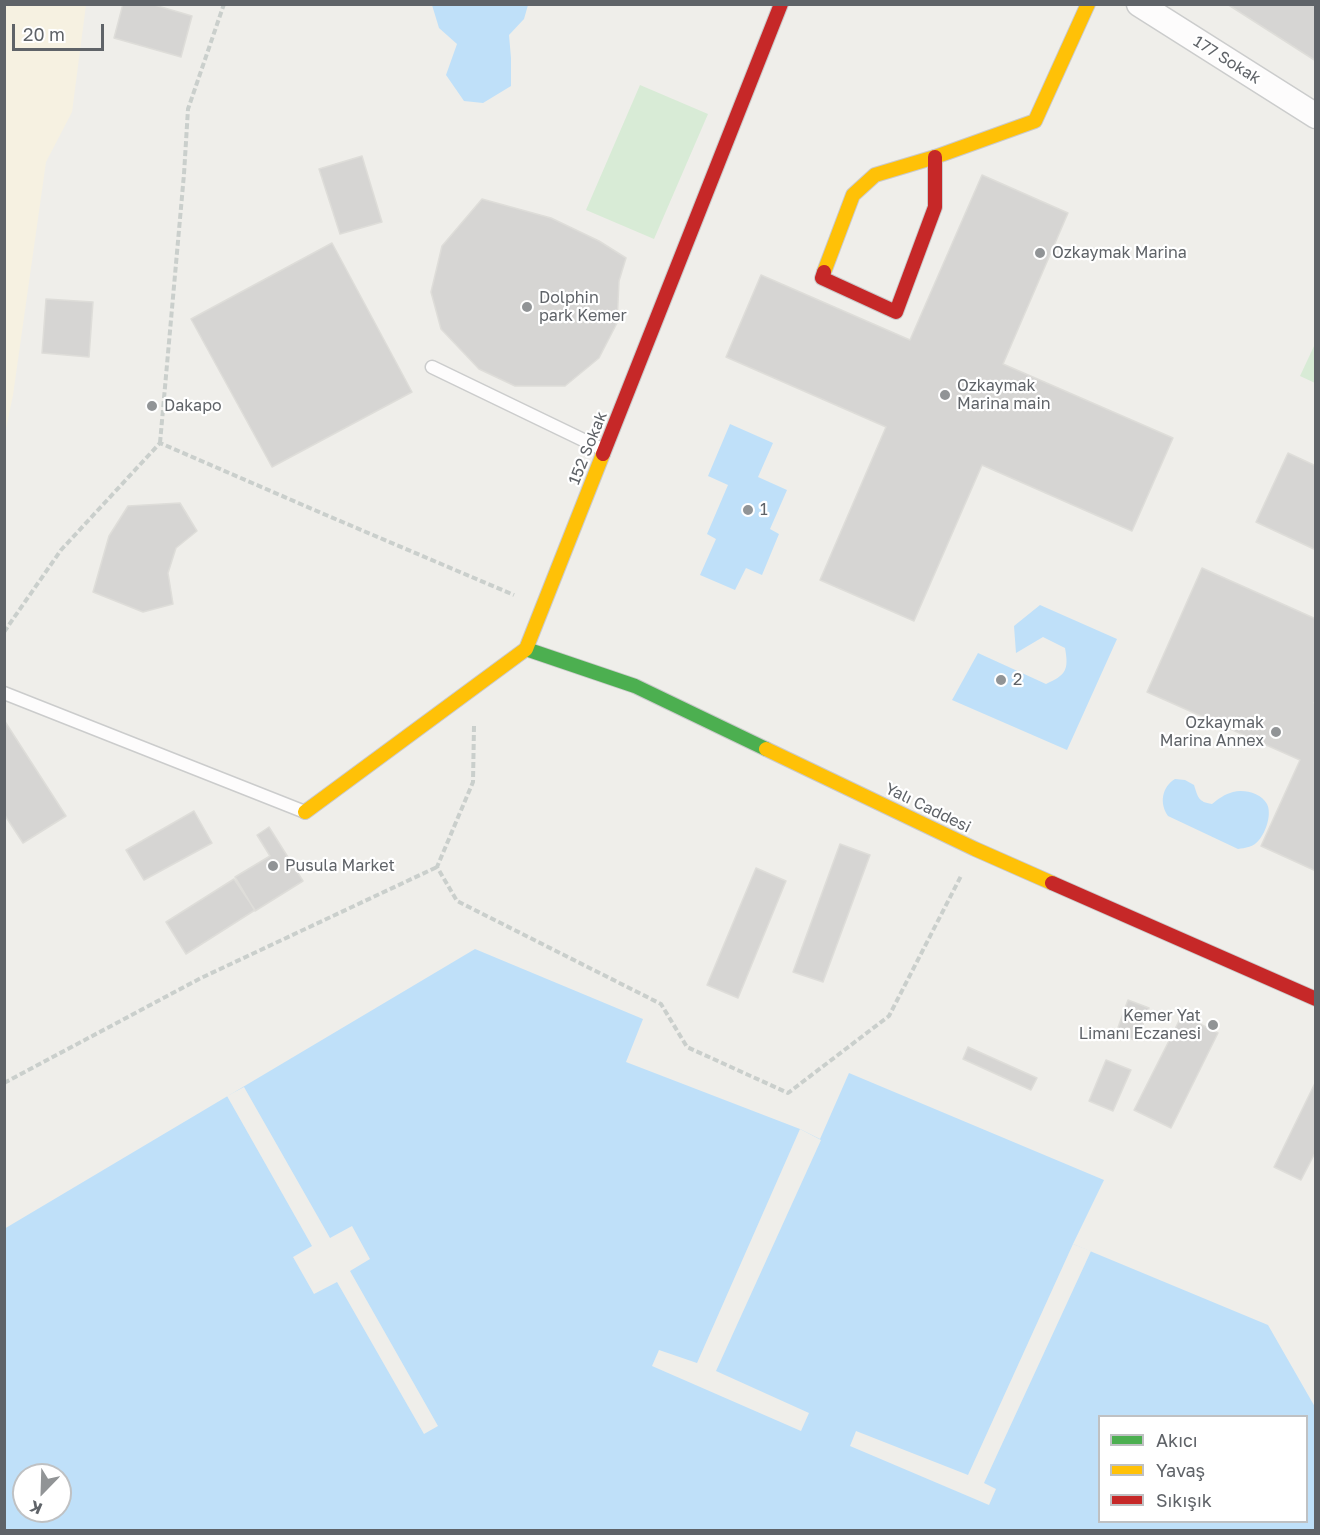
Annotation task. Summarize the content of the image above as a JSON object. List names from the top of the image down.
{
  "streets": {
    "street": ["177 Sokak", "152 Sokak", "Yalı Caddesi"]
  },
  "crossings": [
    ["152 Sokak", "Yalı Caddesi"]
  ],
  "places": [
    "Ozkaymak Marina",
    "Dolphin park Kemer",
    "Ozkaymak Marina main",
    "Dakapo",
    "1",
    "2",
    "Ozkaymak Marina Annex",
    "Pusula Market",
    "Kemer Yat Limanı Eczanesi"
  ],
  "legend": ["Akıcı", "Yavaş", "Sıkışık"],
  "scale_bar": "20 m",
  "north": "bottom left"
}
